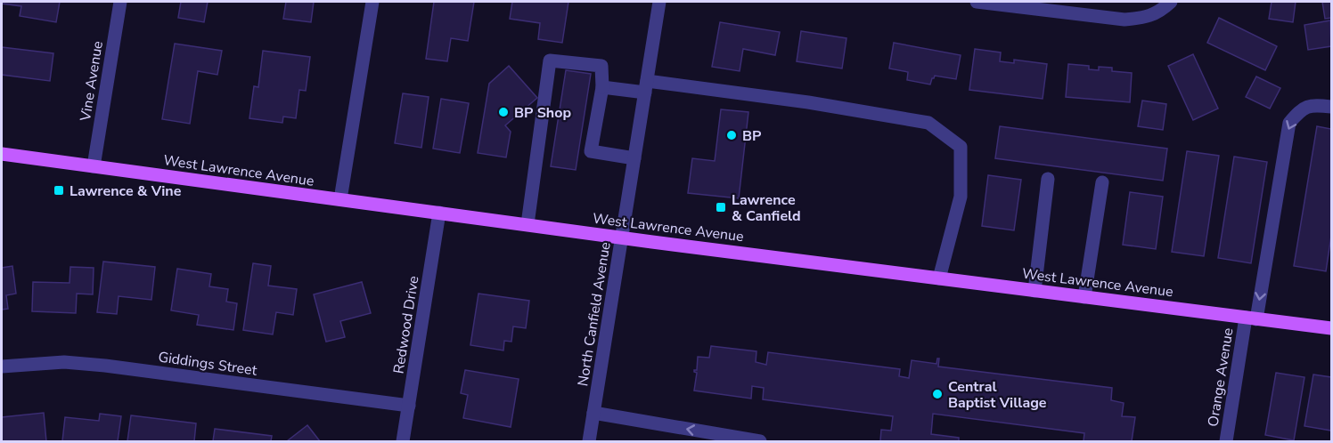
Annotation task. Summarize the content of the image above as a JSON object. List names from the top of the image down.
{
  "streets": {
    "main road": ["West Lawrence Avenue"],
    "street": [
      "Vine Avenue",
      "North Canfield Avenue",
      "Redwood Drive",
      "Giddings Street",
      "Orange Avenue"
    ]
  },
  "crossings": [
    ["Vine Avenue", "West Lawrence Avenue"],
    ["West Lawrence Avenue", "North Canfield Avenue"],
    ["West Lawrence Avenue", "Redwood Drive"],
    ["West Lawrence Avenue", "Orange Avenue"],
    ["Redwood Drive", "Giddings Street"]
  ],
  "one_way": ["Orange Avenue"],
  "places": {
    "other": ["BP Shop", "BP", "Central Baptist Village"],
    "transit": ["Lawrence & Vine", "Lawrence & Canfield"]
  }
}
